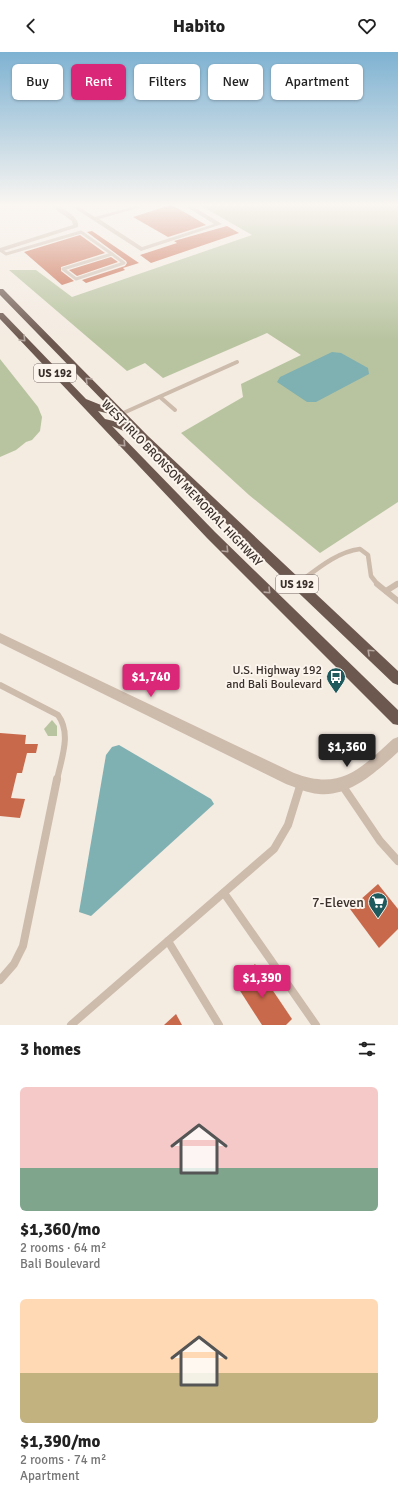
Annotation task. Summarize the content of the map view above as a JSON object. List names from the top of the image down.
{
  "streets": {
    "highway": ["US 192", "WEST IRLO BRONSON MEMORIAL HIGHWAY"]
  },
  "places": {
    "bus stop": ["U.S. Highway 192 and Bali Boulevard"],
    "supermarket": ["7-Eleven"]
  },
  "page": {
    "header": "Habito",
    "chip": [
      "Buy",
      "Rent",
      "Filters",
      "New",
      "Apartment"
    ],
    "price": ["$1,740", "$1,360", "$1,390"],
    "heading": "3 homes",
    "list": [
      {
        "name": "$1,360/mo",
        "note": "2 rooms · 64 m² · Bali Boulevard"
      },
      {
        "name": "$1,390/mo",
        "note": "2 rooms · 74 m² · Apartment"
      }
    ]
  }
}
